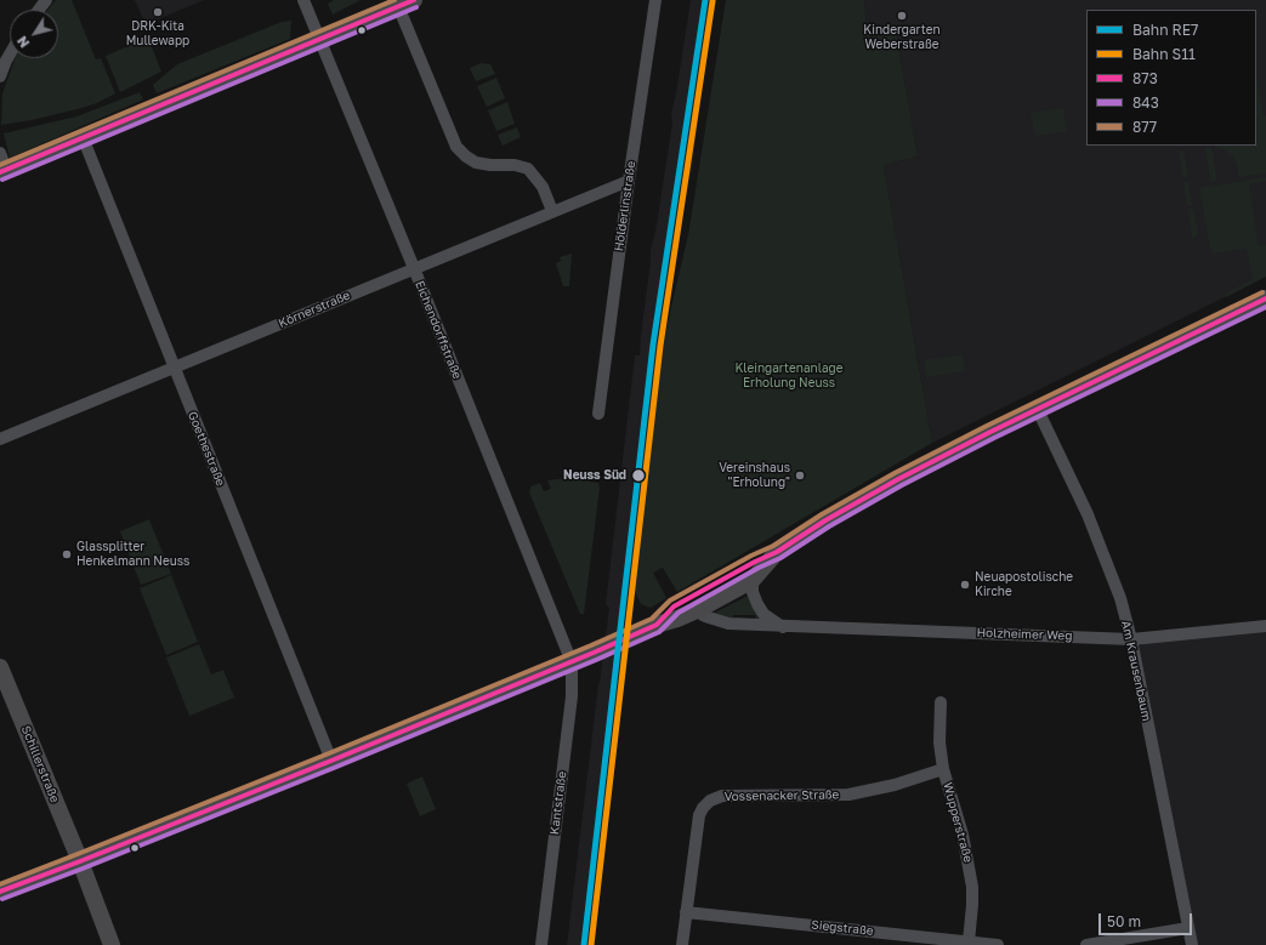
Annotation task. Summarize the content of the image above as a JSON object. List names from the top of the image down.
{
  "streets": {
    "main road": ["Schillerstraße"],
    "street": [
      "Hölderlinstraße",
      "Körnerstraße",
      "Eichendorffstraße",
      "Goethestraße",
      "Holzheimer Weg",
      "Am Krausenbaum",
      "Vossenacker Straße",
      "Kantstraße",
      "Wupperstraße",
      "Siegstraße"
    ]
  },
  "crossings": [
    ["Hölderlinstraße", "Körnerstraße"],
    ["Körnerstraße", "Eichendorffstraße"],
    ["Körnerstraße", "Goethestraße"],
    ["Eichendorffstraße", "Kantstraße"],
    ["Holzheimer Weg", "Am Krausenbaum"],
    ["Vossenacker Straße", "Wupperstraße"],
    ["Vossenacker Straße", "Siegstraße"],
    ["Wupperstraße", "Siegstraße"]
  ],
  "parks": ["Kleingartenanlage Erholung Neuss"],
  "places": [
    "DRK-Kita Mullewapp",
    "Kindergarten Weberstraße",
    "Neuss Süd",
    "Vereinshaus \"Erholung\"",
    "Glassplitter Henkelmann Neuss",
    "Neuapostolische Kirche"
  ],
  "lines": [
    "rail line RE7",
    "transit line 873",
    "transit line 877",
    "rail line S11",
    "transit line 843"
  ],
  "legend": [
    "Bahn RE7",
    "Bahn S11",
    "873",
    "843",
    "877"
  ],
  "scale_bar": "50 m",
  "north": "bottom left"
}
